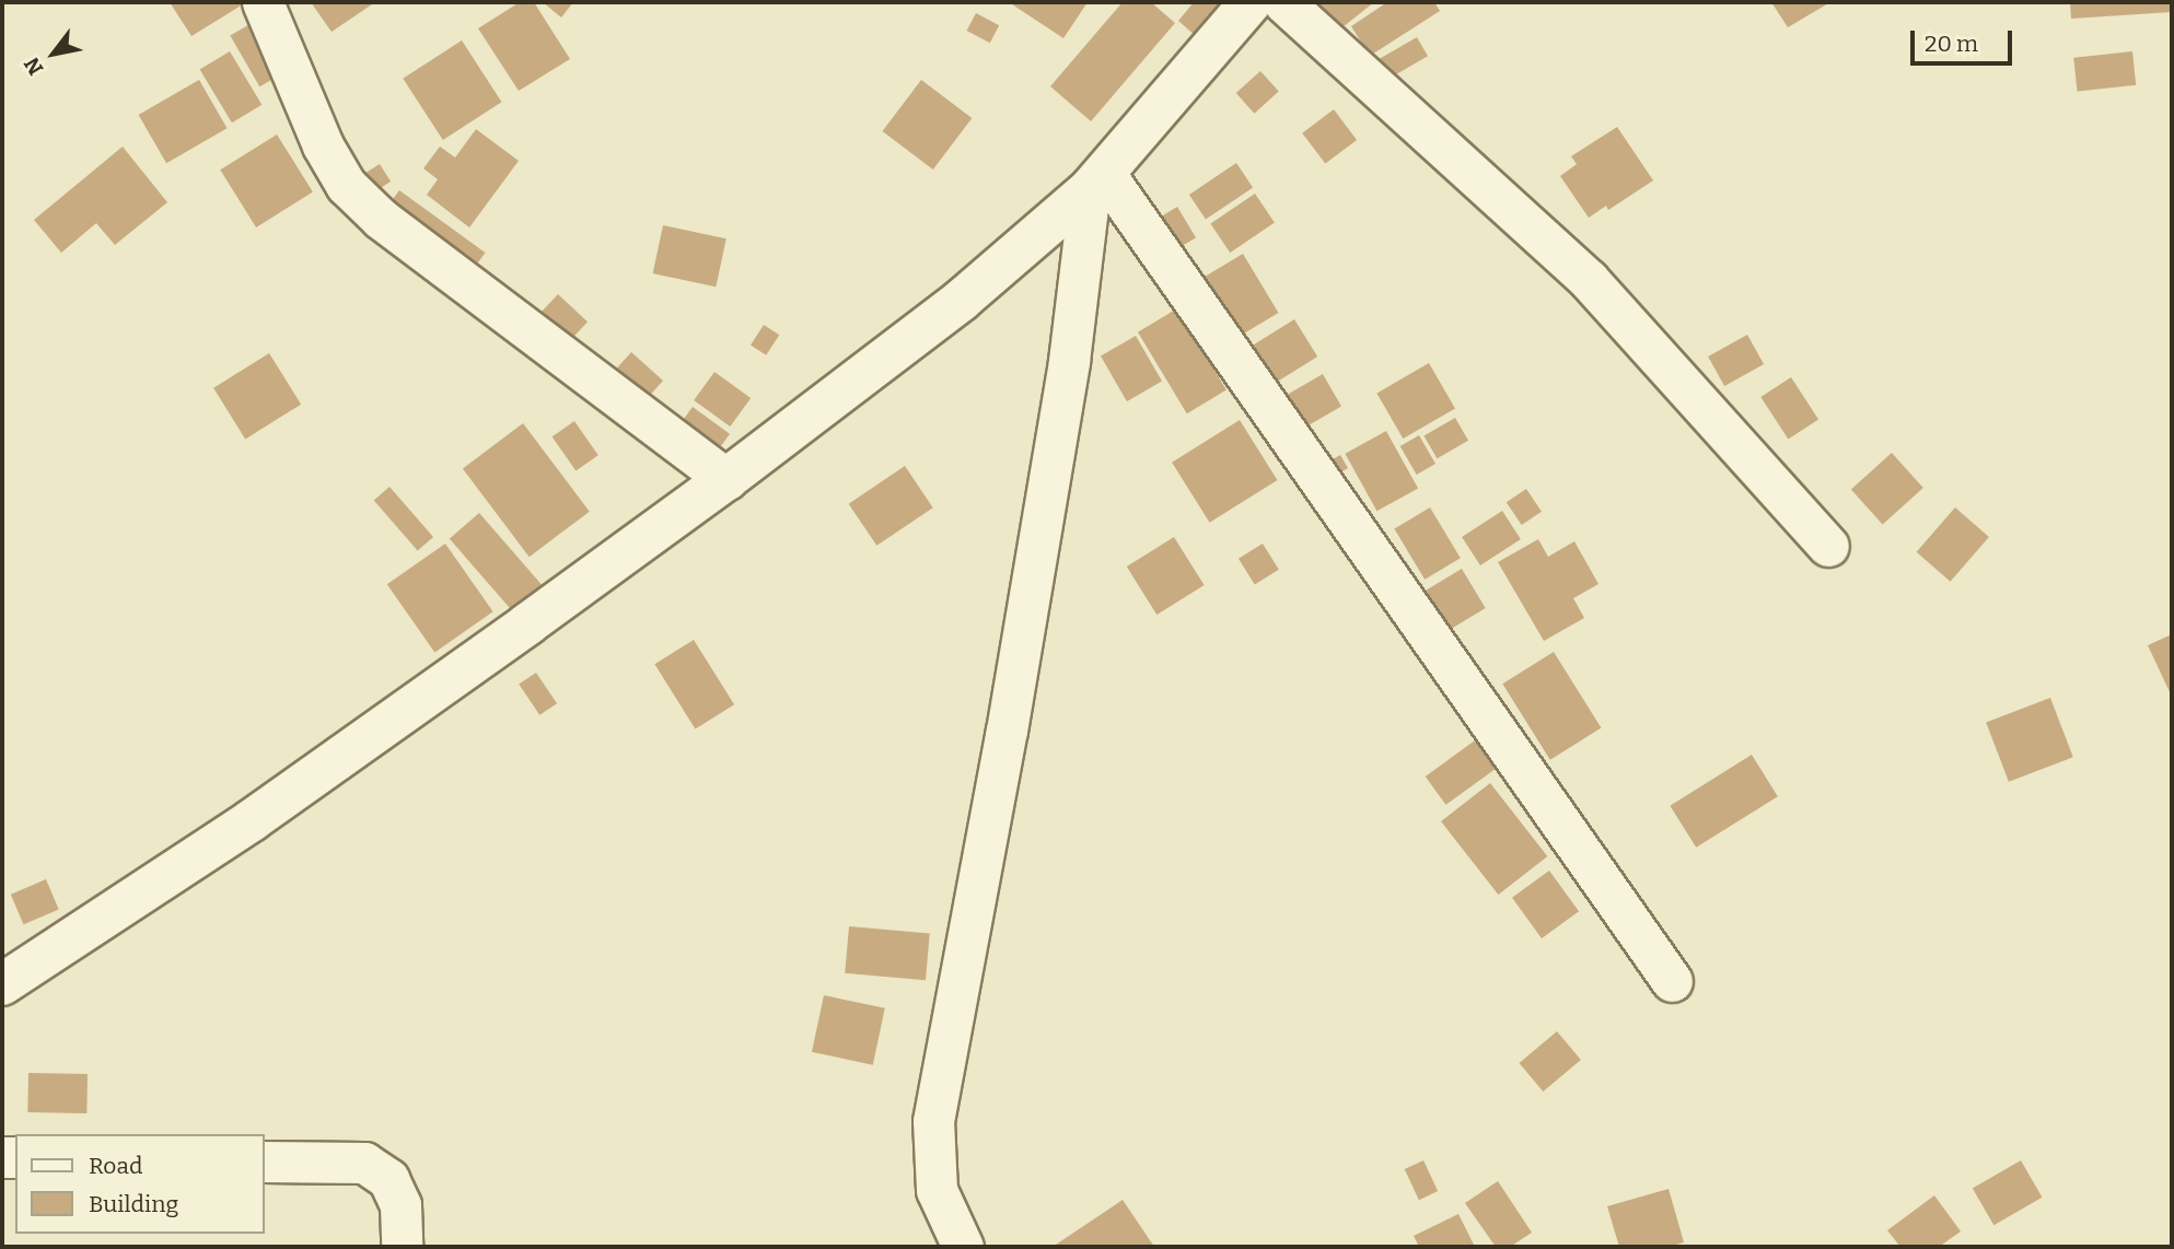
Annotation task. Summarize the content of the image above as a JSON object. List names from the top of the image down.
{
  "legend": ["Road", "Building"],
  "scale_bar": "20 m",
  "north": "bottom left"
}
